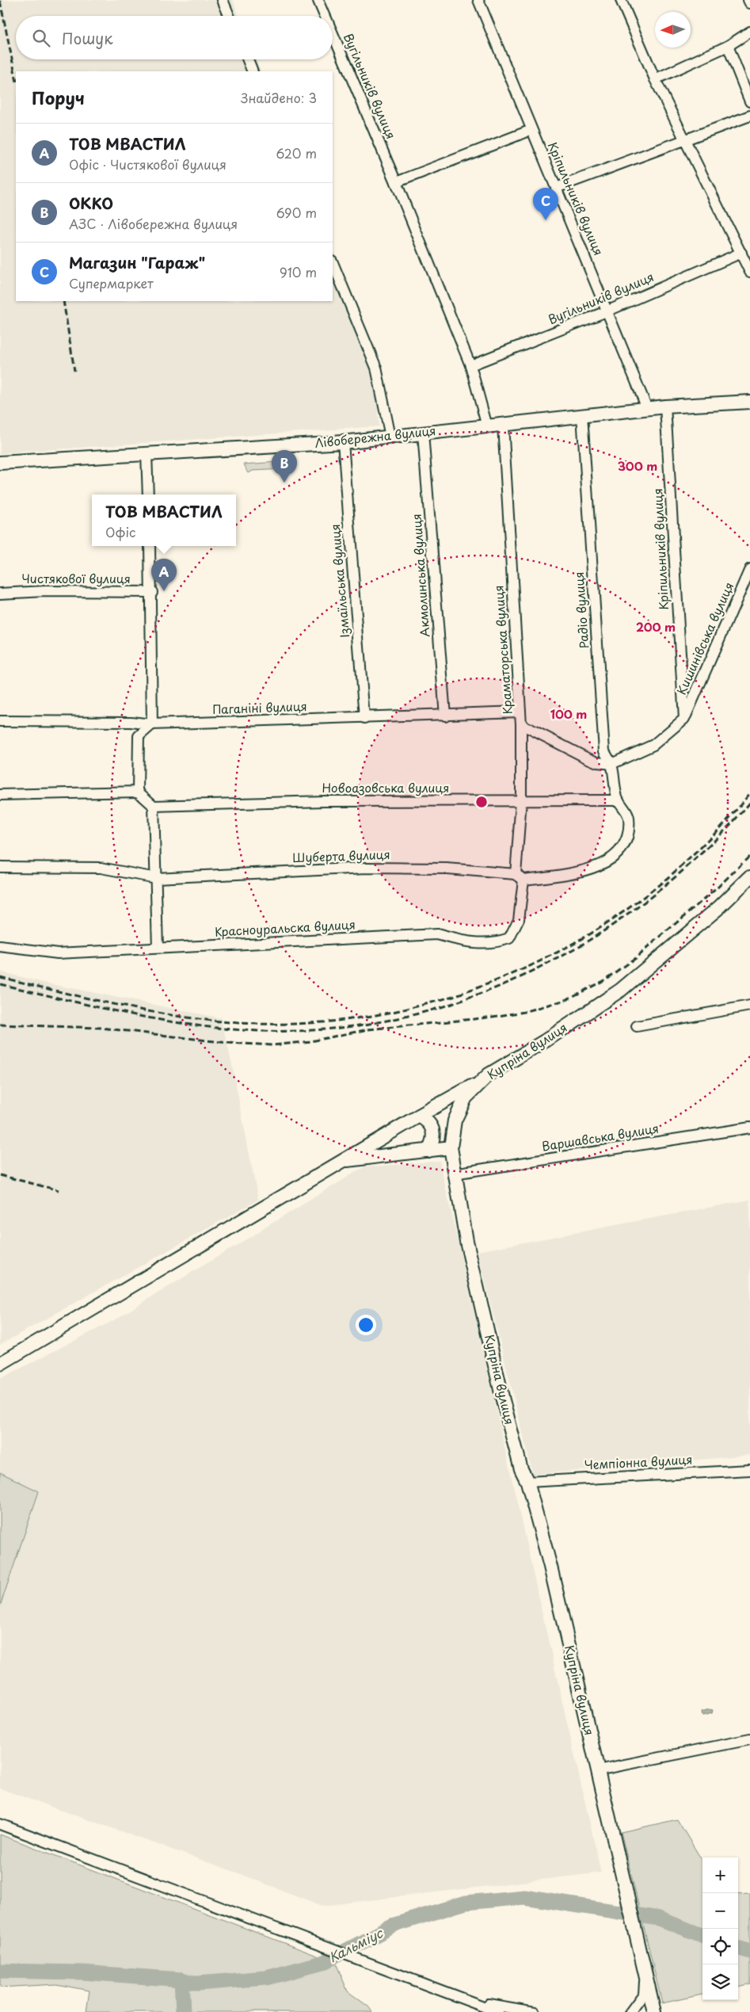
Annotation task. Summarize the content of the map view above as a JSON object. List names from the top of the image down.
{
  "streets": {
    "main road": ["Лівобережна вулиця", "Купріна вулиця"],
    "street": [
      "Вугільників вулиця",
      "Кріпильників вулиця",
      "Акмолинська вулиця",
      "Чистякової вулиця",
      "Ізмаїльська вулиця",
      "Радіо вулиця",
      "Кишинівська вулиця",
      "Краматорська вулиця",
      "Паганіні вулиця",
      "Новоазовська вулиця",
      "Шуберта вулиця",
      "Красноуральска вулиця",
      "Варшавська вулиця",
      "Чемпіонна вулиця"
    ]
  },
  "crossings": [
    ["Вугільників вулиця", "Кріпильників вулиця"],
    ["Вугільників вулиця", "Лівобережна вулиця"],
    ["Кріпильників вулиця", "Лівобережна вулиця"],
    ["Кріпильників вулиця", "Кишинівська вулиця"],
    ["Лівобережна вулиця", "Акмолинська вулиця"],
    ["Лівобережна вулиця", "Ізмаїльська вулиця"],
    ["Лівобережна вулиця", "Радіо вулиця"],
    ["Лівобережна вулиця", "Краматорська вулиця"],
    ["Акмолинська вулиця", "Паганіні вулиця"],
    ["Ізмаїльська вулиця", "Паганіні вулиця"],
    ["Радіо вулиця", "Новоазовська вулиця"],
    ["Радіо вулиця", "Шуберта вулиця"],
    ["Краматорська вулиця", "Паганіні вулиця"],
    ["Краматорська вулиця", "Новоазовська вулиця"],
    ["Краматорська вулиця", "Шуберта вулиця"],
    ["Краматорська вулиця", "Красноуральска вулиця"],
    ["Новоазовська вулиця", "Шуберта вулиця"],
    ["Шуберта вулиця", "Красноуральска вулиця"],
    ["Купріна вулиця", "Варшавська вулиця"],
    ["Купріна вулиця", "Чемпіонна вулиця"]
  ],
  "water": ["Кальміус"],
  "north": "left",
  "page": {
    "search": "Пошук",
    "heading": ["Поруч", "Знайдено: 3"],
    "list": [
      {
        "mark": "A",
        "name": "ТОВ МВАСТИЛ",
        "note": "Офіс · Чистякової вулиця",
        "value": "620 m"
      },
      {
        "mark": "B",
        "name": "ОККО",
        "note": "АЗС · Лівобережна вулиця",
        "value": "690 m"
      },
      {
        "mark": "C",
        "name": "Магазин \"Гараж\"",
        "note": "Супермаркет",
        "value": "910 m"
      }
    ],
    "pins": ["C", "B", "A"],
    "popup": ["ТОВ МВАСТИЛ", "Офіс"],
    "map_buttons": ["+", "−"]
  },
  "rings": ["300 m", "200 m", "100 m"]
}
